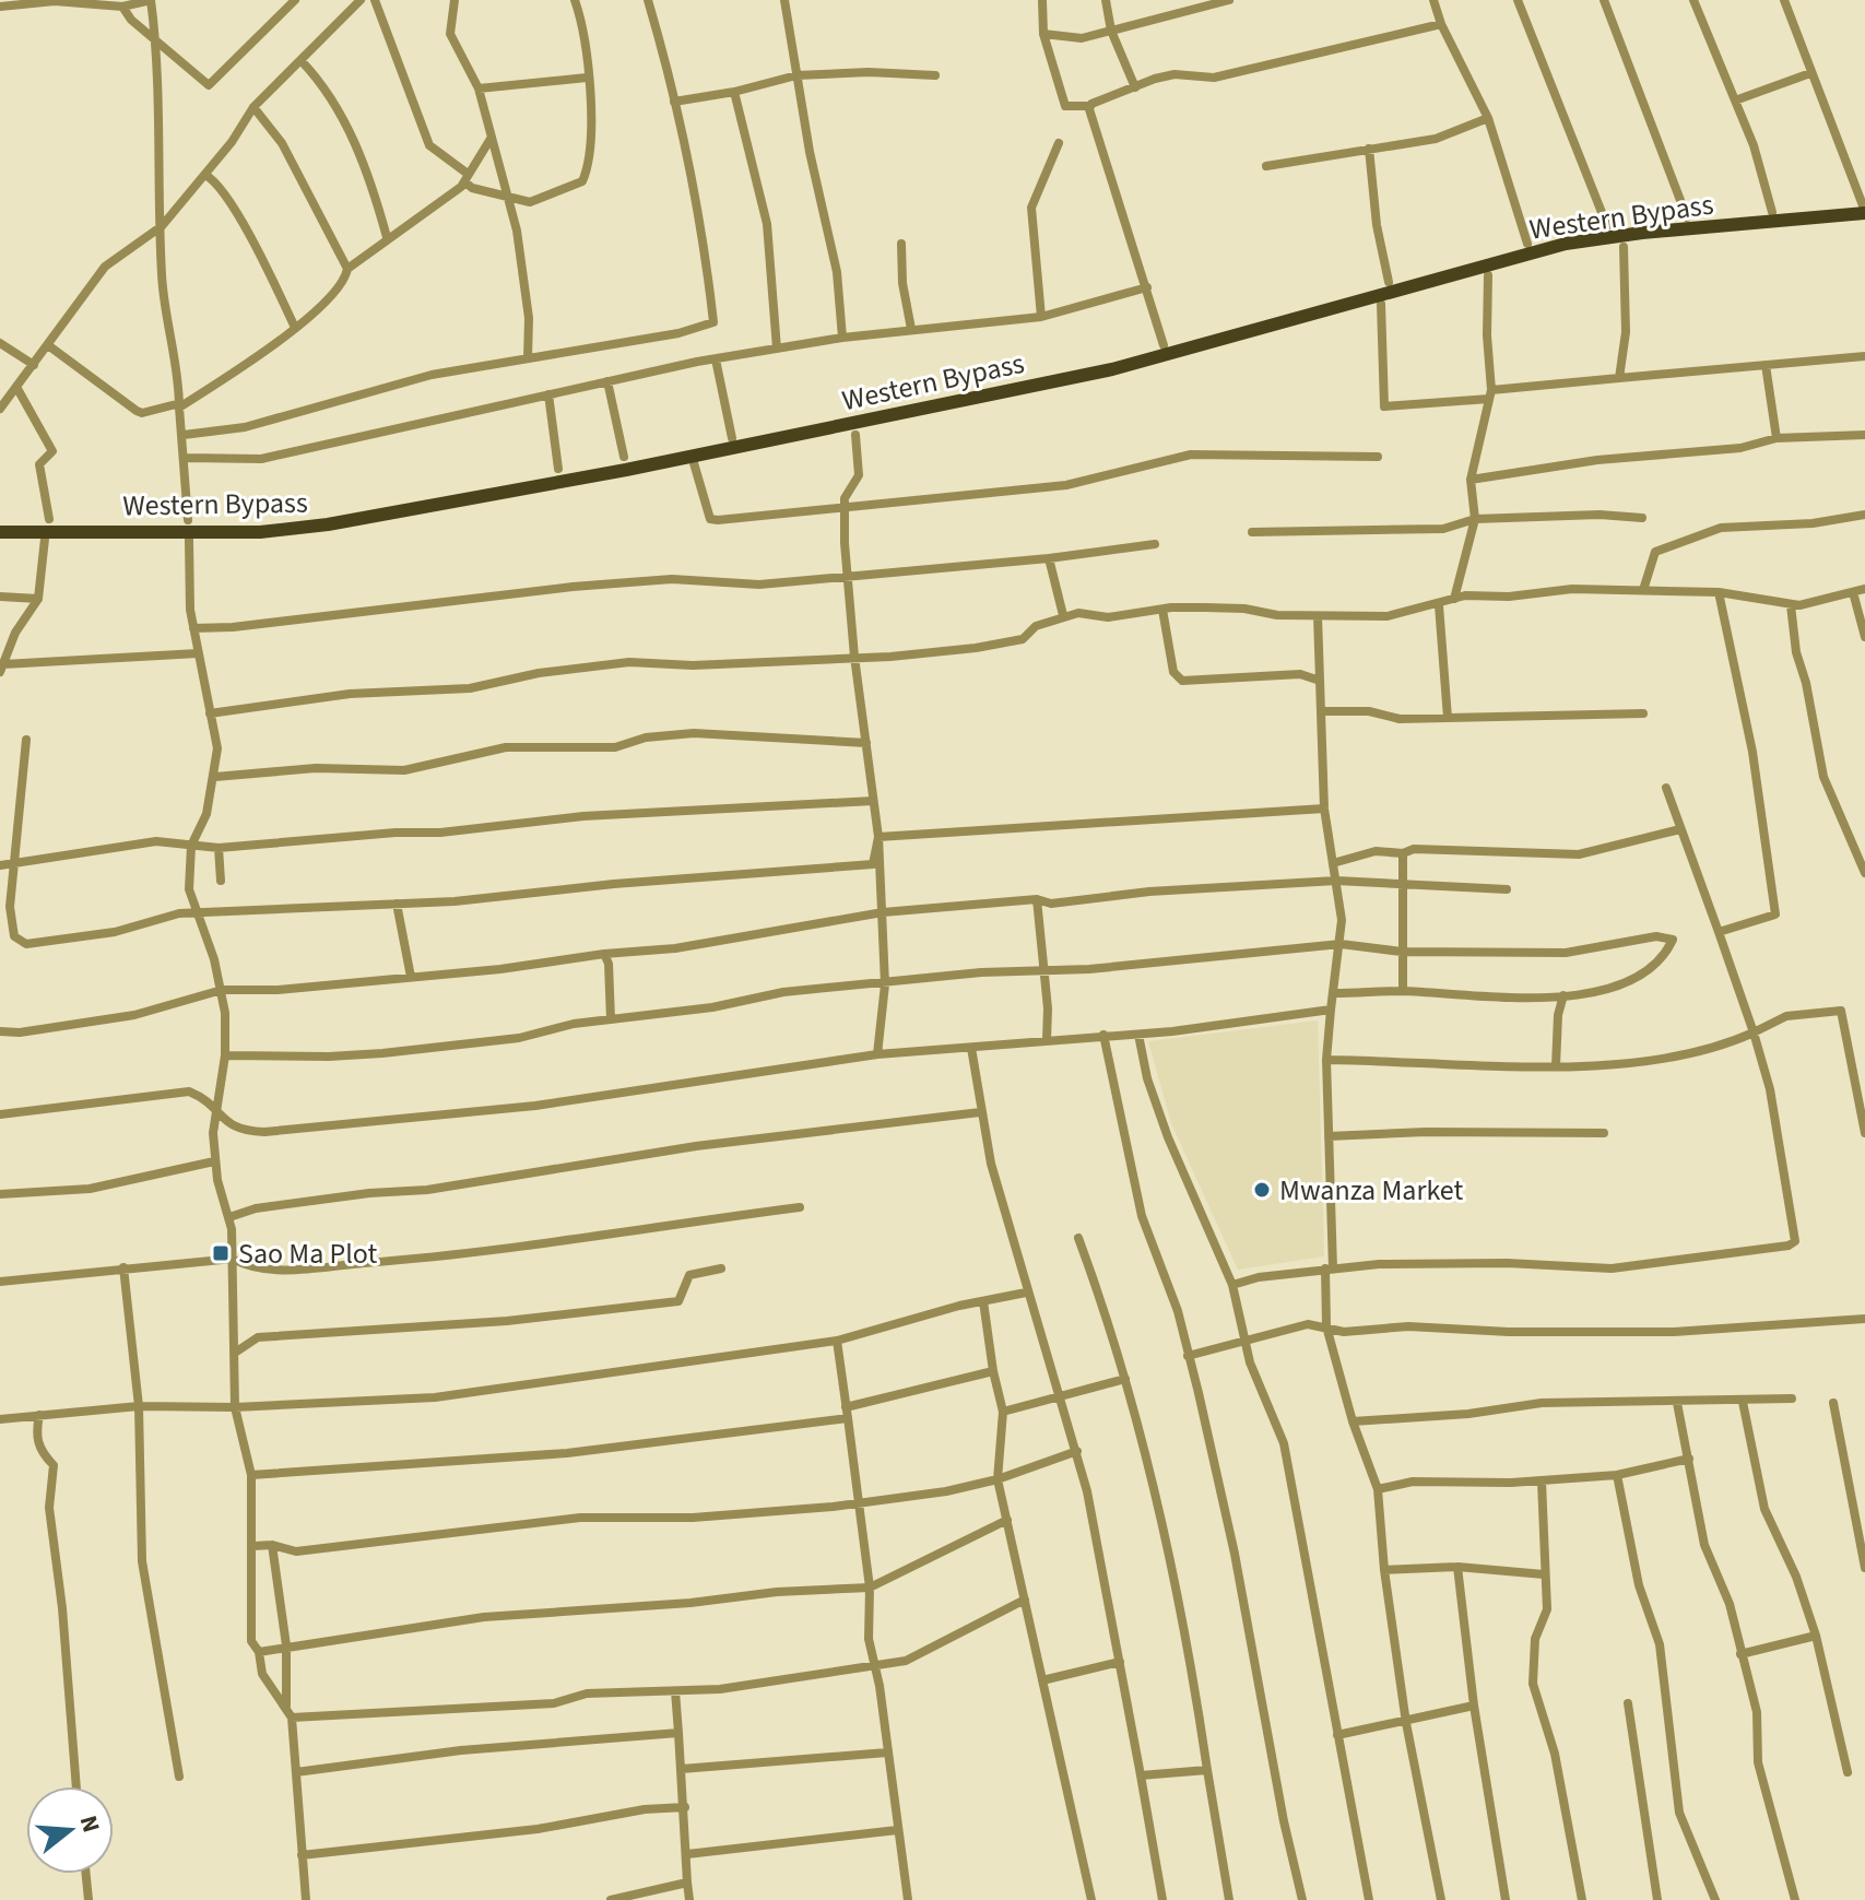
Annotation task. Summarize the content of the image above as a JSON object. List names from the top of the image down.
{
  "streets": {
    "main road": ["Western Bypass"]
  },
  "places": {
    "other": ["Mwanza Market"],
    "transit": ["Sao Ma Plot"]
  },
  "north": "right"
}
